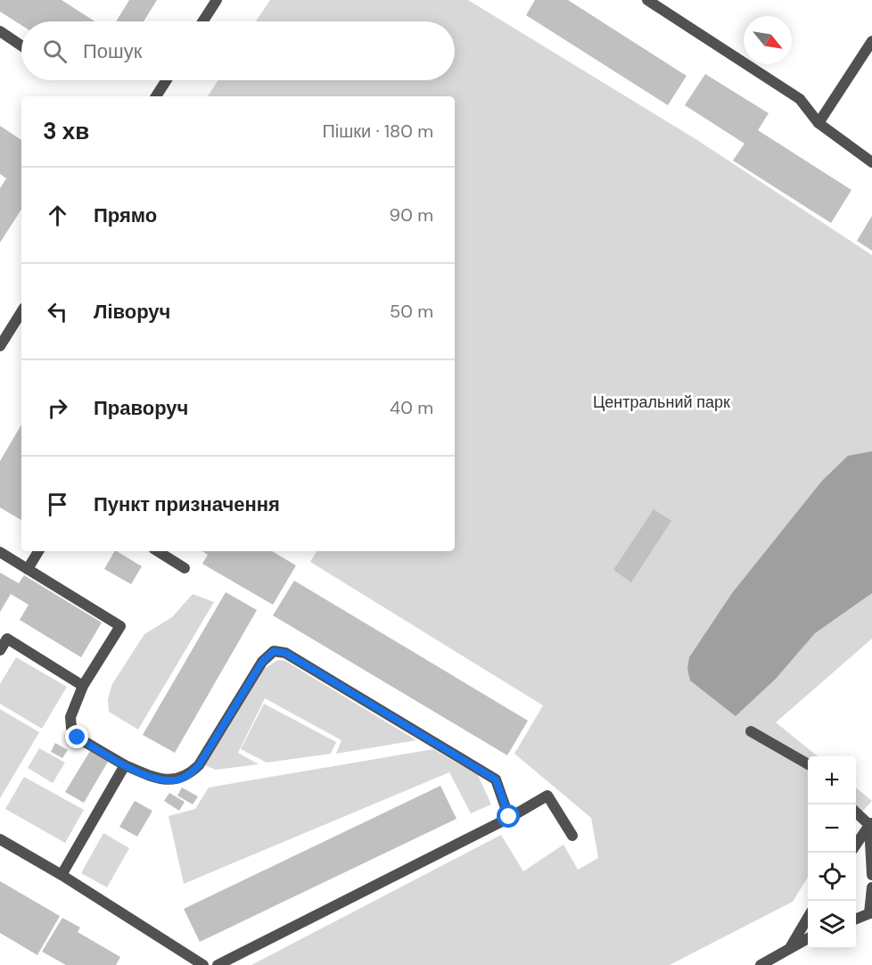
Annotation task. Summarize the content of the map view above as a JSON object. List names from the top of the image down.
{
  "parks": ["Центральний парк"],
  "north": "bottom right",
  "page": {
    "search": "Пошук",
    "heading": ["3 хв", "Пішки · 180 m"],
    "list": [
      ["Прямо", "90 m"],
      ["Ліворуч", "50 m"],
      ["Праворуч", "40 m"],
      "Пункт призначення"
    ],
    "map_buttons": ["+", "−"]
  }
}
